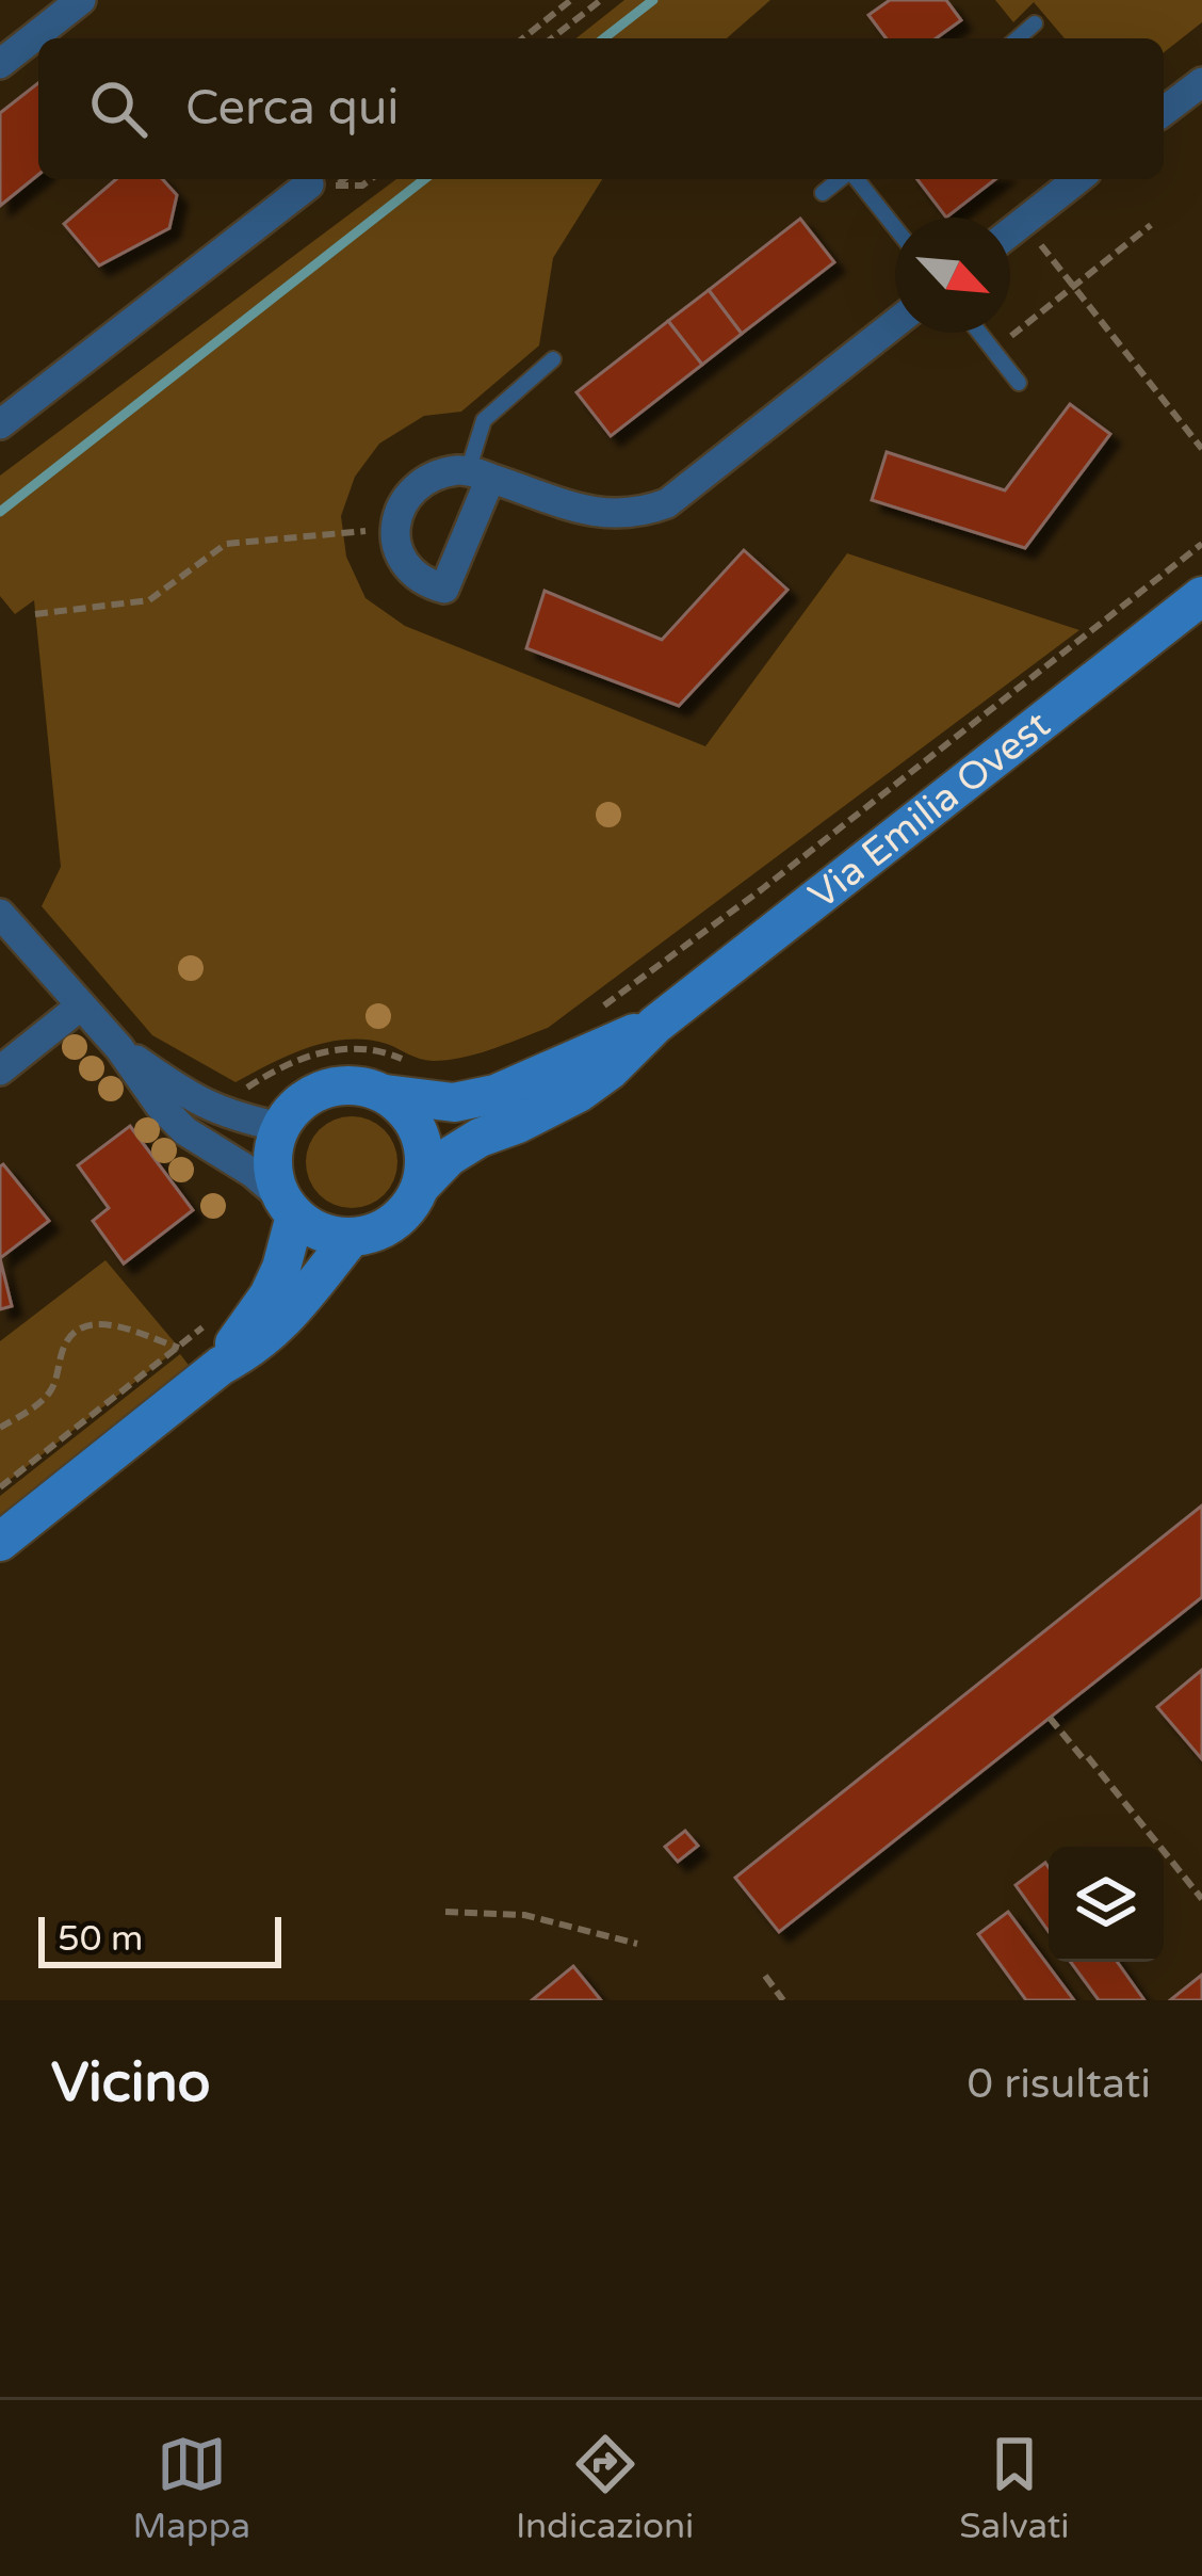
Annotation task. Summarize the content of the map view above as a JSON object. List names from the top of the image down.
{
  "streets": {
    "main road": ["Via Emilia Ovest"]
  },
  "scale_bar": "50 m",
  "north": "bottom right",
  "page": {
    "search": "Cerca qui",
    "scale": "50 m",
    "heading": ["Vicino", "0 risultati"],
    "nav": ["Mappa", "Indicazioni", "Salvati"]
  }
}
